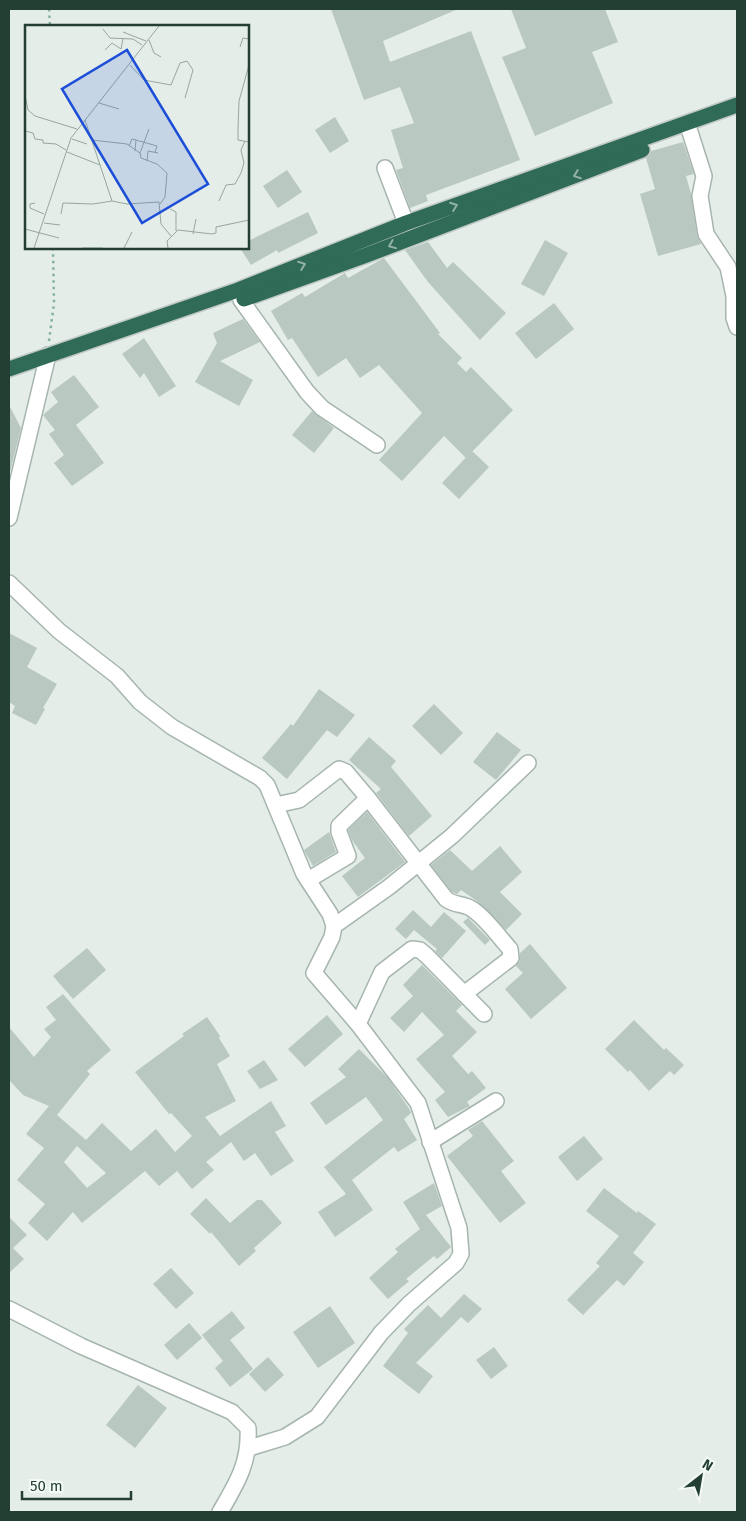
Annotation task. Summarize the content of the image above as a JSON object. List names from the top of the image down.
{
  "scale_bar": "50 m",
  "north": "top right"
}
